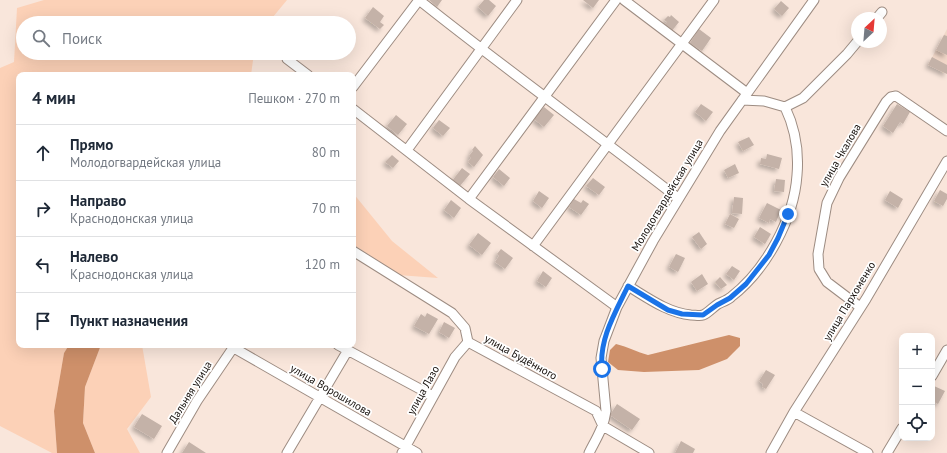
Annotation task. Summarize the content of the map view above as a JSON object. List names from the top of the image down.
{
  "streets": {
    "street": [
      "улица Чкалова",
      "Молодогвардейская улица",
      "улица Пархоменко",
      "улица Будённого",
      "улица Ворошилова",
      "улица Лазо",
      "Дальняя улица"
    ]
  },
  "crossings": [
    ["улица Чкалова", "улица Пархоменко"],
    ["Молодогвардейская улица", "улица Будённого"],
    ["улица Будённого", "улица Лазо"],
    ["улица Ворошилова", "улица Лазо"]
  ],
  "north": "top right",
  "page": {
    "search": "Поиск",
    "heading": ["4 мин", "Пешком · 270 m"],
    "list": [
      ["Прямо", "Молодогвардейская улица", "80 m"],
      ["Направо", "Краснодонская улица", "70 m"],
      ["Налево", "Краснодонская улица", "120 m"],
      "Пункт назначения"
    ],
    "map_buttons": ["+", "−"]
  }
}
